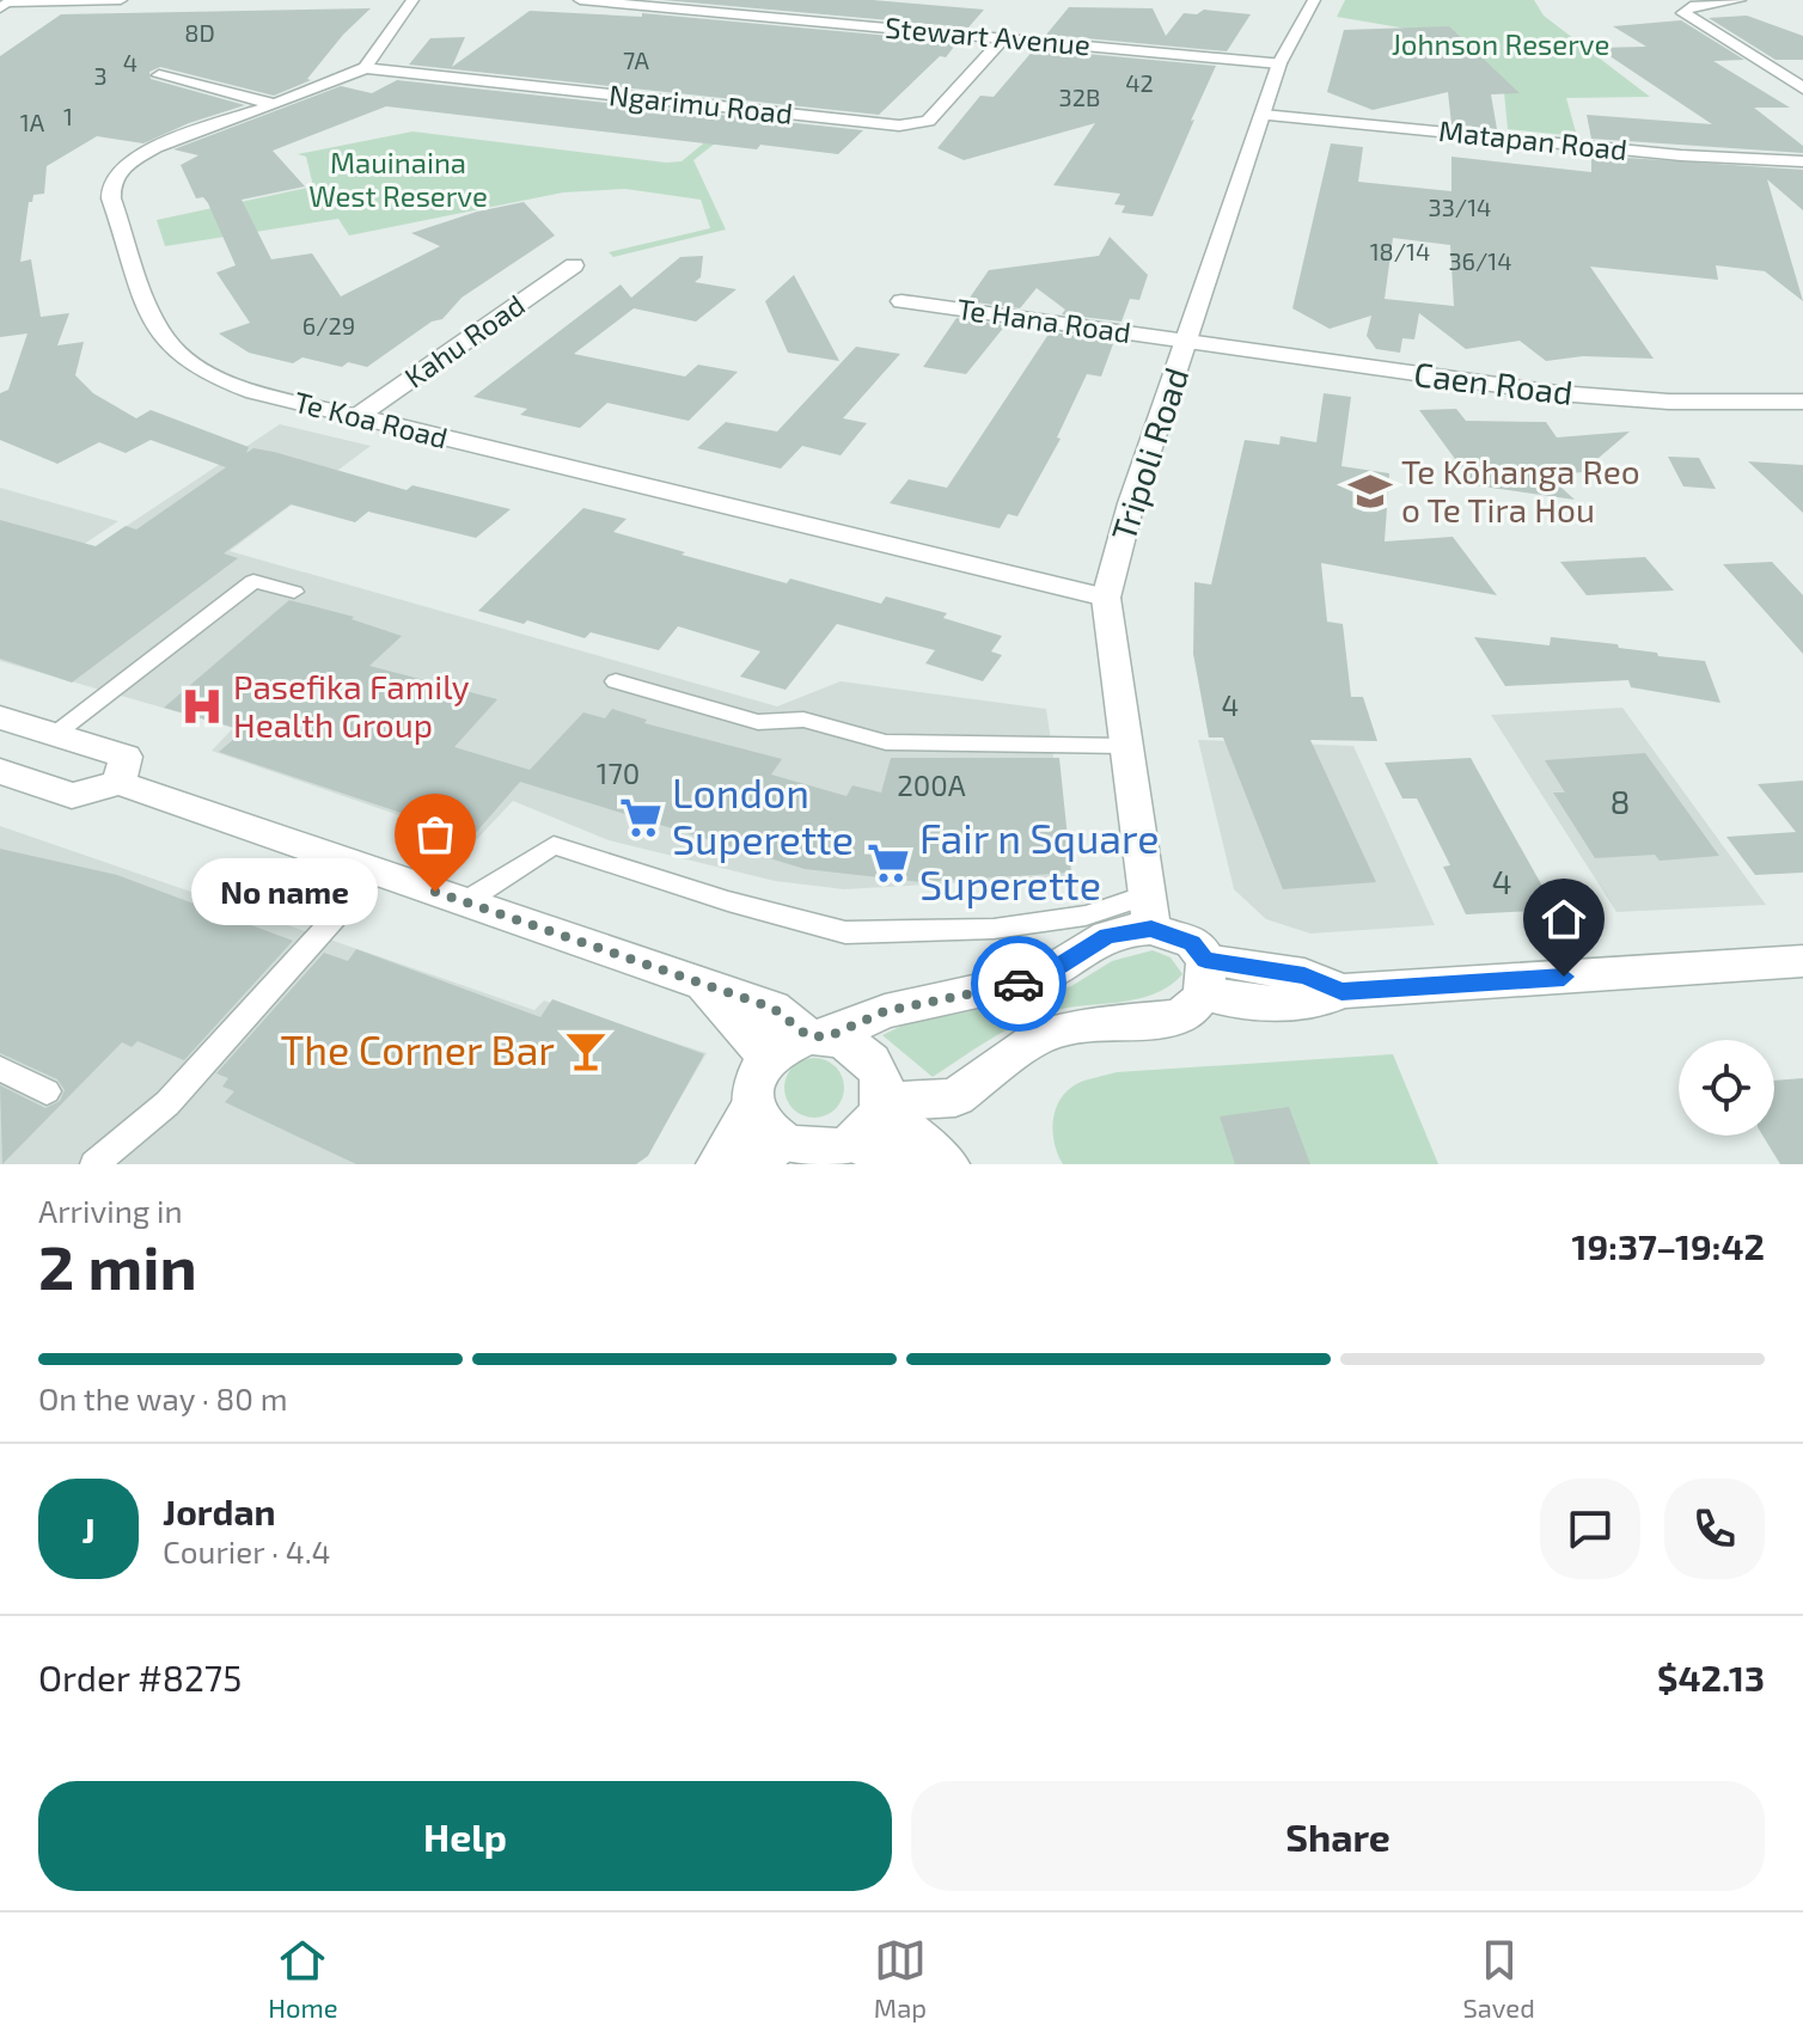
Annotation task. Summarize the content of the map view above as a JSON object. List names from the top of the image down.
{
  "streets": {
    "street": [
      "Stewart Avenue",
      "Ngarimu Road",
      "Matapan Road",
      "Te Hana Road",
      "Kahu Road",
      "Caen Road",
      "Te Koa Road",
      "Tripoli Road"
    ]
  },
  "crossings": [
    ["Stewart Avenue", "Ngarimu Road"],
    ["Stewart Avenue", "Tripoli Road"],
    ["Ngarimu Road", "Te Koa Road"],
    ["Matapan Road", "Tripoli Road"],
    ["Te Hana Road", "Caen Road"],
    ["Te Hana Road", "Tripoli Road"],
    ["Kahu Road", "Te Koa Road"],
    ["Caen Road", "Tripoli Road"],
    ["Te Koa Road", "Tripoli Road"]
  ],
  "parks": ["Johnson Reserve", "Mauinaina West Reserve"],
  "places": {
    "school or university": ["Te Kōhanga Reo o Te Tira Hou"],
    "hospital": ["Pasefika Family Health Group"],
    "supermarket": ["London Superette", "Fair n Square Superette"],
    "other": ["No name"],
    "bar": ["The Corner Bar"]
  },
  "house_numbers": [
    "8D",
    "7A",
    "4",
    "3",
    "42",
    "32B",
    "1",
    "1A",
    "33/14",
    "18/14",
    "36/14",
    "6/29",
    "4",
    "170",
    "200A",
    "8",
    "4"
  ],
  "page": {
    "bubble": "No name",
    "heading": ["2 min", "Arriving in", "19:37–19:42"],
    "panel": [
      "Jordan",
      "Courier · 4.4",
      "Order #8275",
      "$42.13"
    ],
    "bar": "On the way · 80 m",
    "round": "J",
    "buttons": ["Help", "Share"],
    "tabs": ["Home", "Map", "Saved"]
  }
}
